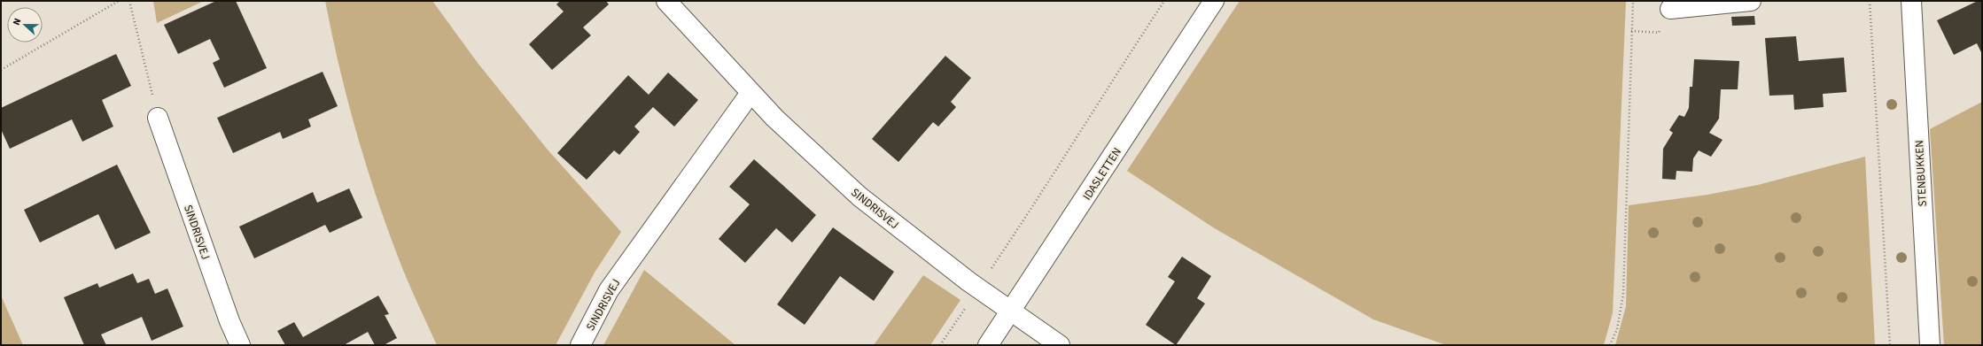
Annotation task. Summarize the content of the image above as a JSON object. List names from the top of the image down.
{
  "streets": {
    "street": ["IDASLETTEN", "STENBUKKEN", "SINDRISVEJ"]
  },
  "crossings": [
    ["IDASLETTEN", "SINDRISVEJ"]
  ],
  "north": "left"
}
